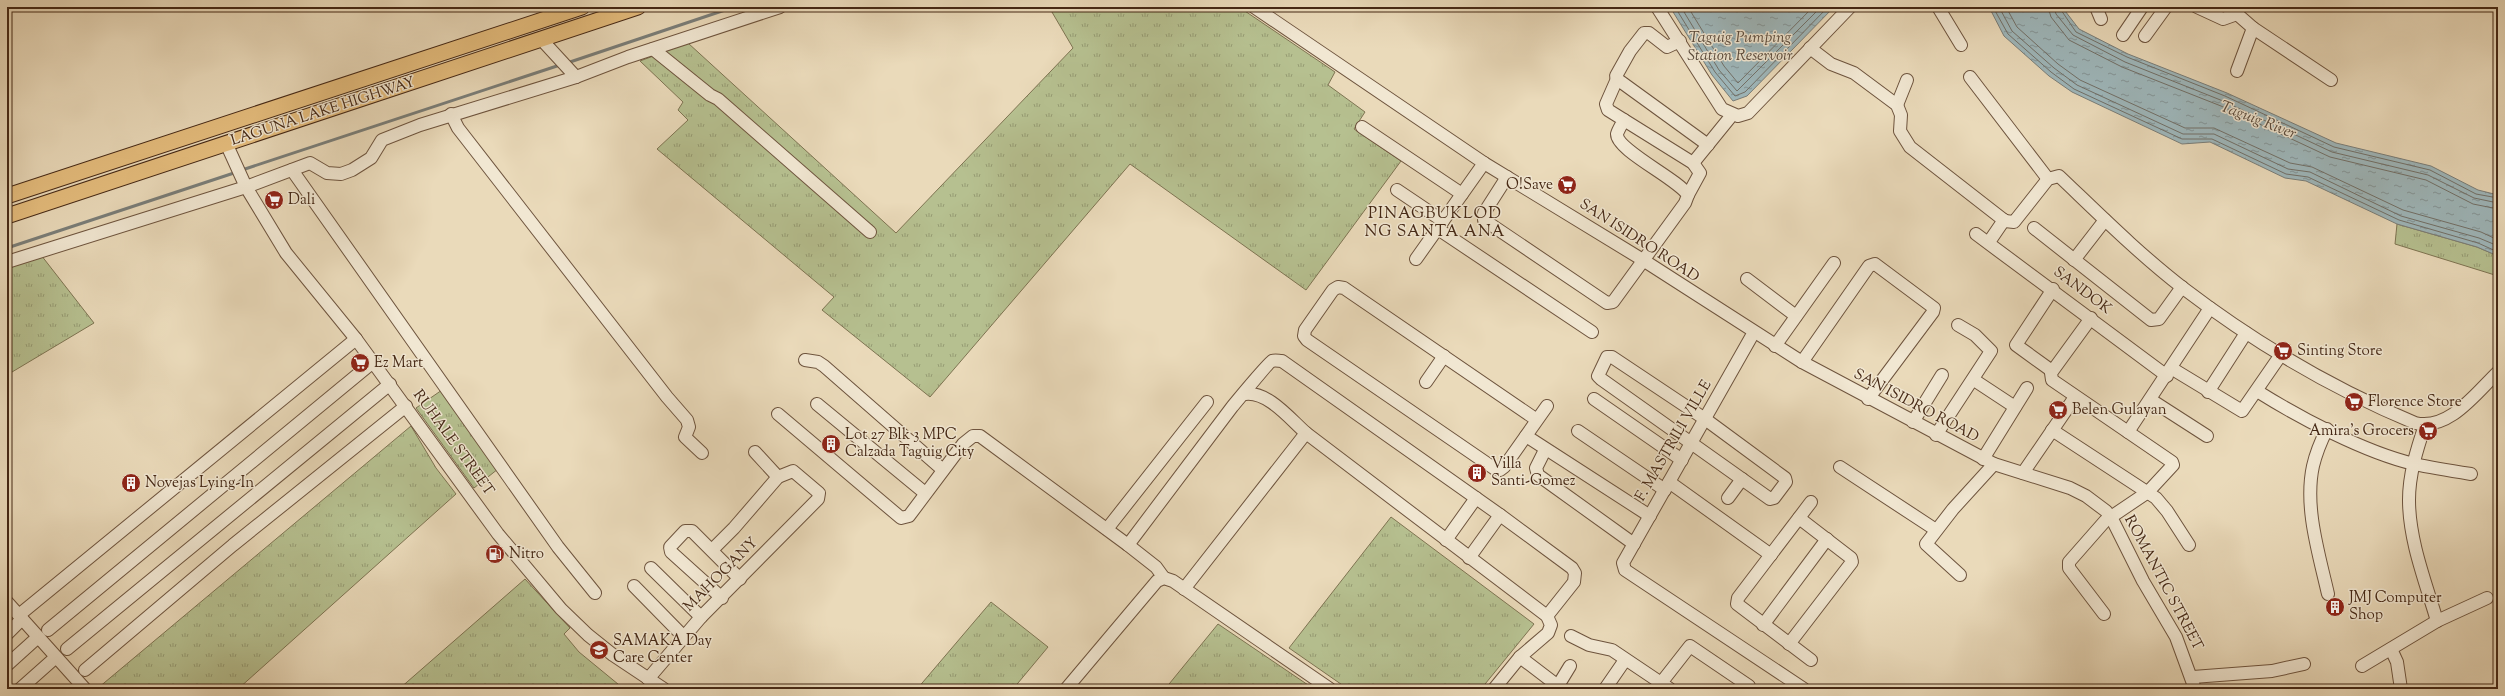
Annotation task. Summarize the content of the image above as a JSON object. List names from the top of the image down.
{
  "streets": {
    "main road": ["LAGUNA LAKE HIGHWAY"],
    "street": [
      "SAN ISIDRO ROAD",
      "SANDOK",
      "F. MASTRILI VILLE",
      "RUHALE STREET",
      "MAHOGANY",
      "ROMANTIC STREET"
    ]
  },
  "crossings": [
    ["LAGUNA LAKE HIGHWAY", "RUHALE STREET"],
    ["SAN ISIDRO ROAD", "F. MASTRILI VILLE"],
    ["SAN ISIDRO ROAD", "ROMANTIC STREET"],
    ["RUHALE STREET", "MAHOGANY"]
  ],
  "districts": ["PINAGBUKLOD NG SANTA ANA"],
  "water": ["Taguig Pumping Station Reservoir", "Taguig River"],
  "places": {
    "supermarket": [
      "O!Save",
      "Dali",
      "Sinting Store",
      "Ez Mart",
      "Florence Store",
      "Belen Gulayan",
      "Amira's Grocers"
    ],
    "building": [
      "Lot 27 Blk 3 MPC Calzada Taguig City",
      "Villa Santi-Gomez",
      "Novejas Lying-In",
      "JMJ Computer Shop"
    ],
    "fuel station": ["Nitro"],
    "school or university": ["SAMAKA Day Care Center"]
  }
}
